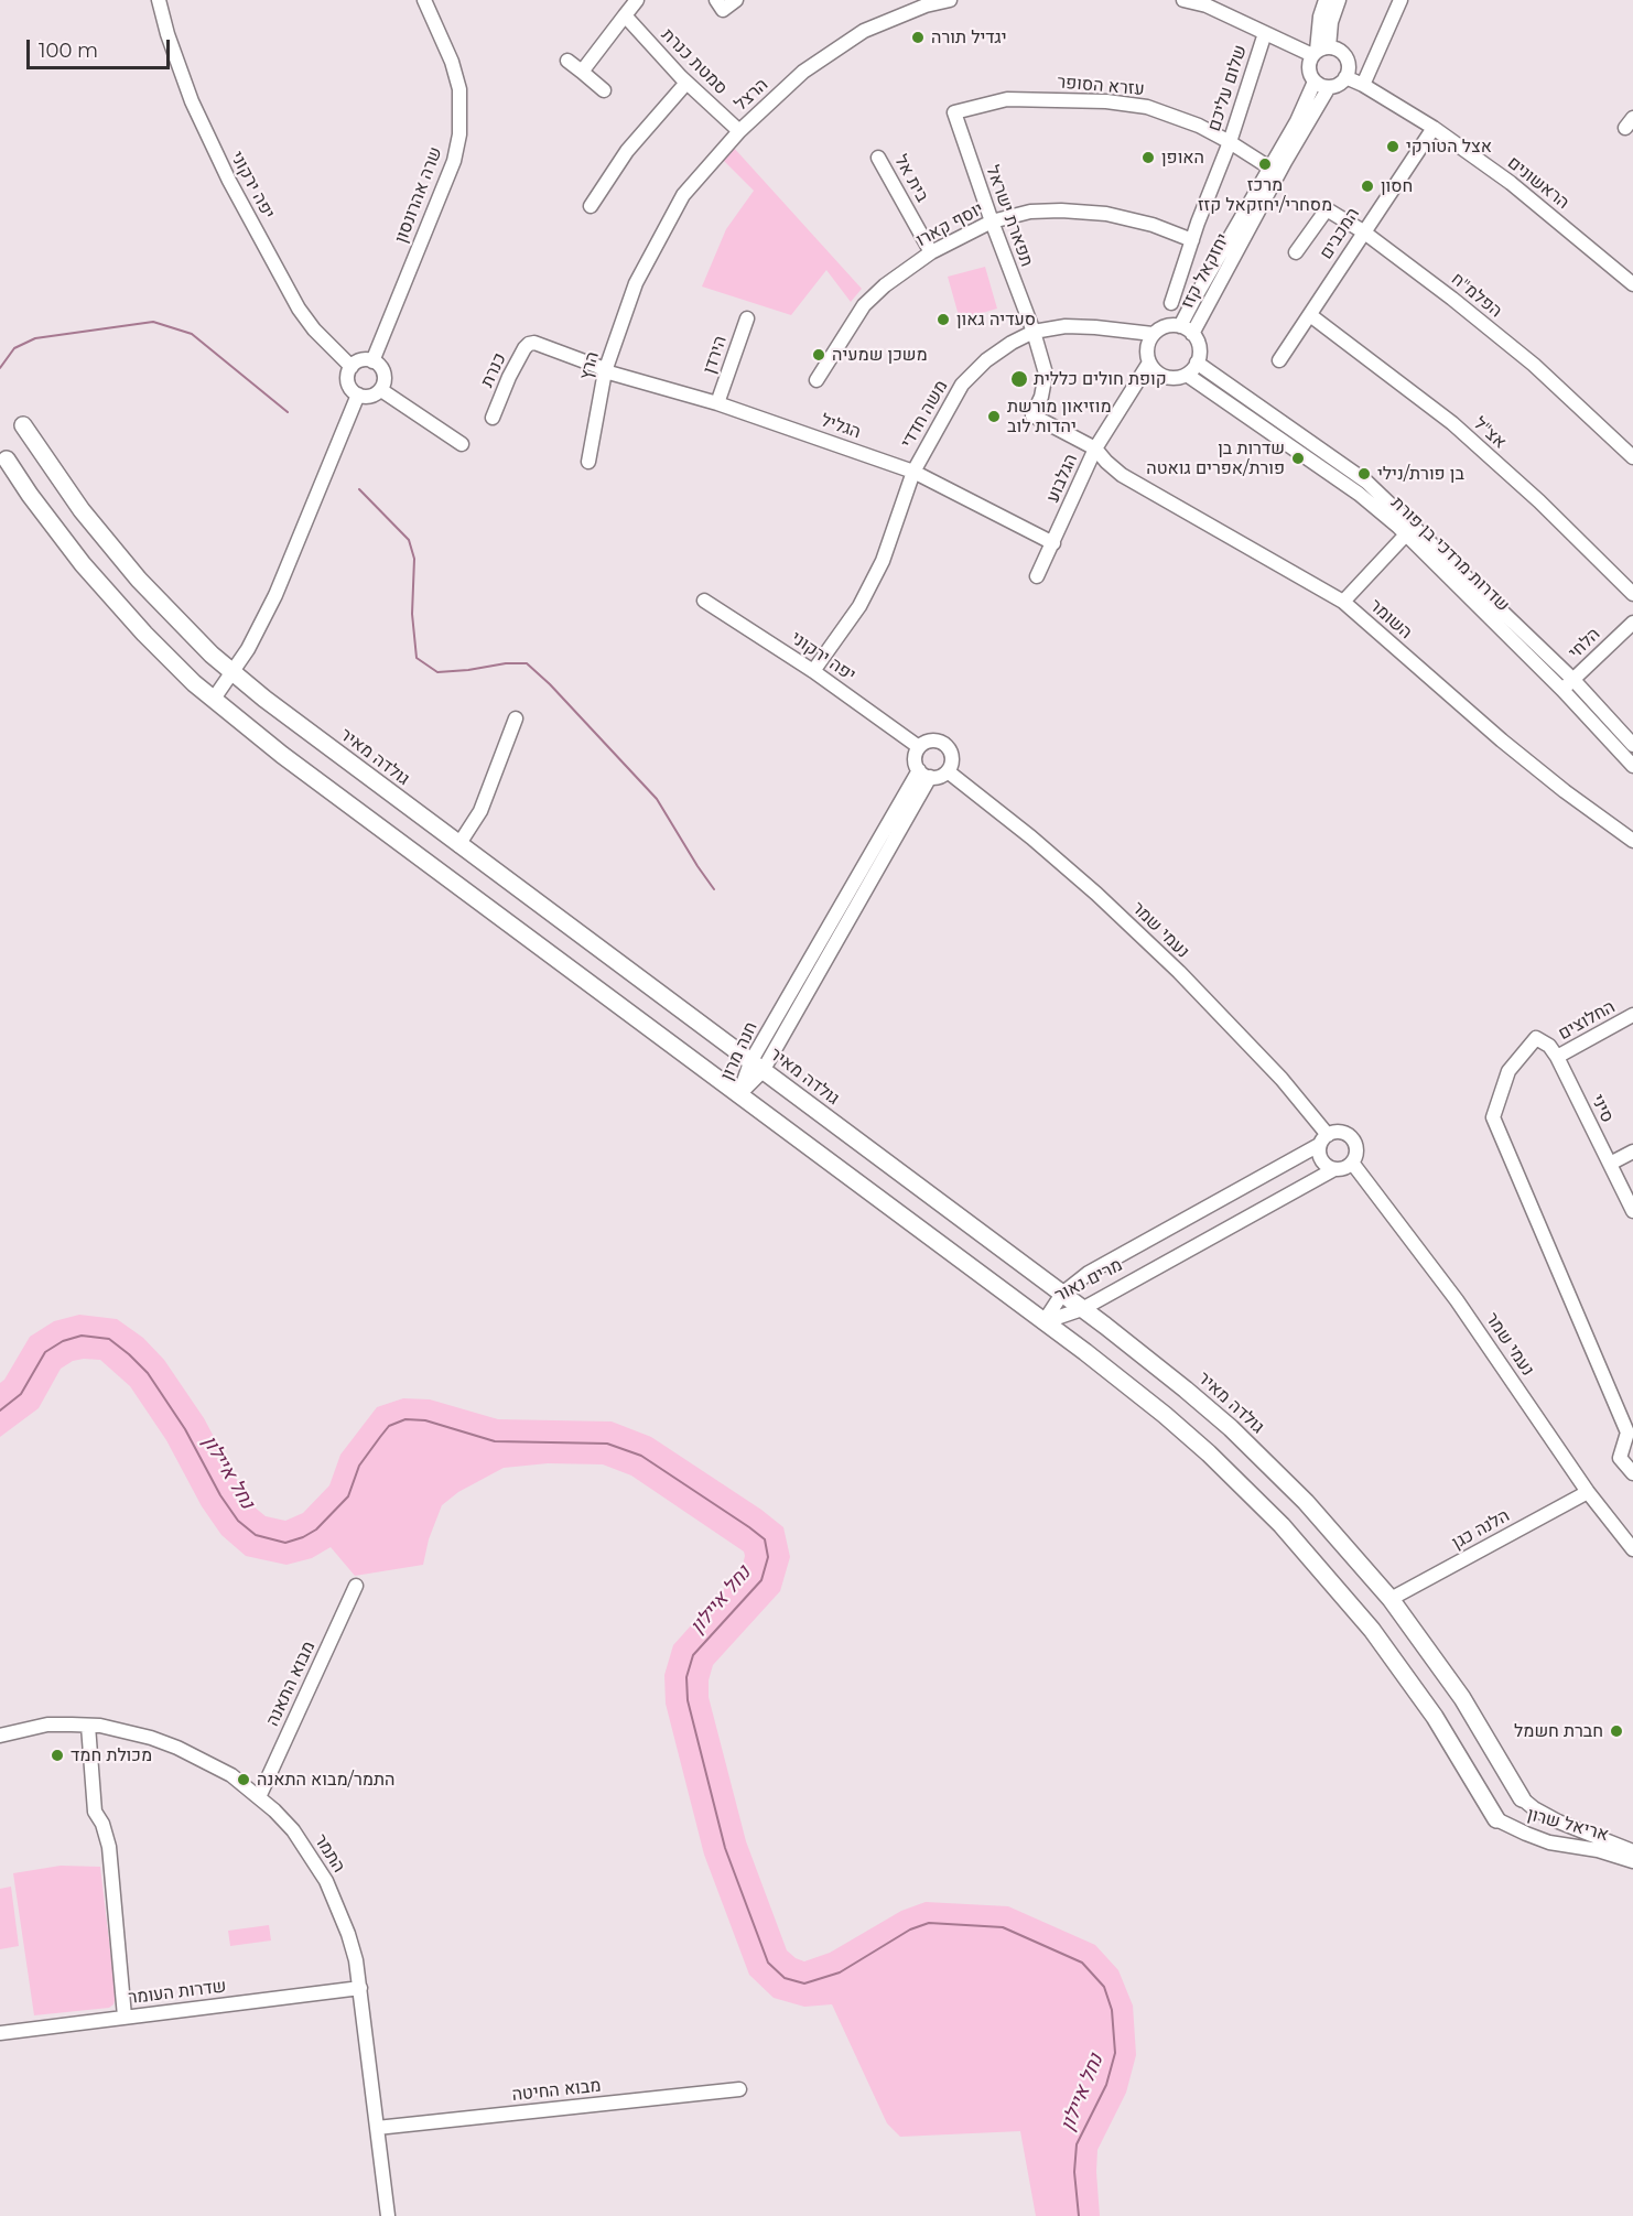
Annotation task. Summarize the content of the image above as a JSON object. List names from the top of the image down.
{
  "streets": {
    "main road": ["גולדה מאיר"],
    "street": [
      "סמטת כנרת",
      "עזרא הסופר",
      "שלום עליכם",
      "הרצל",
      "בית אל",
      "הראשונים",
      "יפה ירקוני",
      "שרה אהרונסון",
      "תפארת ישראל",
      "יוסף קארו",
      "המכבים",
      "יחזקאל קזז",
      "הפלמ\"ח",
      "הירדן",
      "הרץ",
      "כנרת",
      "משה חדדי",
      "הגליל",
      "אצ\"ל",
      "הגלבוע",
      "שדרות מרדכי בן פורת",
      "השומר",
      "הלחי",
      "נעמי שמר",
      "החלוצים",
      "חנה מרון",
      "סיני",
      "מרים נאור",
      "הלנה כגן",
      "מבוא התאנה",
      "אריאל שרון",
      "התמר",
      "שדרות העומר",
      "מבוא החיטה"
    ]
  },
  "crossings": [
    ["סמטת כנרת", "הרצל"],
    ["עזרא הסופר", "שלום עליכם"],
    ["עזרא הסופר", "תפארת ישראל"],
    ["עזרא הסופר", "יחזקאל קזז"],
    ["שלום עליכם", "יוסף קארו"],
    ["הרצל", "הרץ"],
    ["בית אל", "יוסף קארו"],
    ["הראשונים", "המכבים"],
    ["הראשונים", "יחזקאל קזז"],
    ["יפה ירקוני", "שרה אהרונסון"],
    ["יפה ירקוני", "משה חדדי"],
    ["יפה ירקוני", "נעמי שמר"],
    ["יפה ירקוני", "חנה מרון"],
    ["תפארת ישראל", "יוסף קארו"],
    ["תפארת ישראל", "משה חדדי"],
    ["תפארת ישראל", "הגלבוע"],
    ["תפארת ישראל", "השומר"],
    ["המכבים", "הפלמ\"ח"],
    ["המכבים", "אצ\"ל"],
    ["יחזקאל קזז", "משה חדדי"],
    ["יחזקאל קזז", "הגלבוע"],
    ["יחזקאל קזז", "שדרות מרדכי בן פורת"],
    ["הירדן", "הגליל"],
    ["הרץ", "כנרת"],
    ["הרץ", "הגליל"],
    ["כנרת", "הגליל"],
    ["משה חדדי", "הגליל"],
    ["משה חדדי", "הגלבוע"],
    ["משה חדדי", "שדרות מרדכי בן פורת"],
    ["הגליל", "הגלבוע"],
    ["הגלבוע", "שדרות מרדכי בן פורת"],
    ["הגלבוע", "השומר"],
    ["שדרות מרדכי בן פורת", "הלחי"],
    ["גולדה מאיר", "חנה מרון"],
    ["גולדה מאיר", "מרים נאור"],
    ["גולדה מאיר", "הלנה כגן"],
    ["גולדה מאיר", "אריאל שרון"],
    ["נעמי שמר", "חנה מרון"],
    ["נעמי שמר", "מרים נאור"],
    ["נעמי שמר", "הלנה כגן"],
    ["החלוצים", "סיני"],
    ["מבוא התאנה", "התמר"],
    ["התמר", "שדרות העומר"],
    ["התמר", "מבוא החיטה"]
  ],
  "water": ["נחל איילון"],
  "places": [
    "יגדיל תורה",
    "אצל הטורקי",
    "האופן",
    "מרכז מסחרי/יחזקאל קזז",
    "חסון",
    "סעדיה גאון",
    "משכן שמעיה",
    "קופת חולים כללית",
    "מוזיאון מורשת יהדות לוב",
    "שדרות בן פורת/אפרים גואטה",
    "בן פורת/נילי",
    "חברת חשמל",
    "מכולת חמד",
    "התמר/מבוא התאנה"
  ],
  "scale_bar": "100 m"
}
